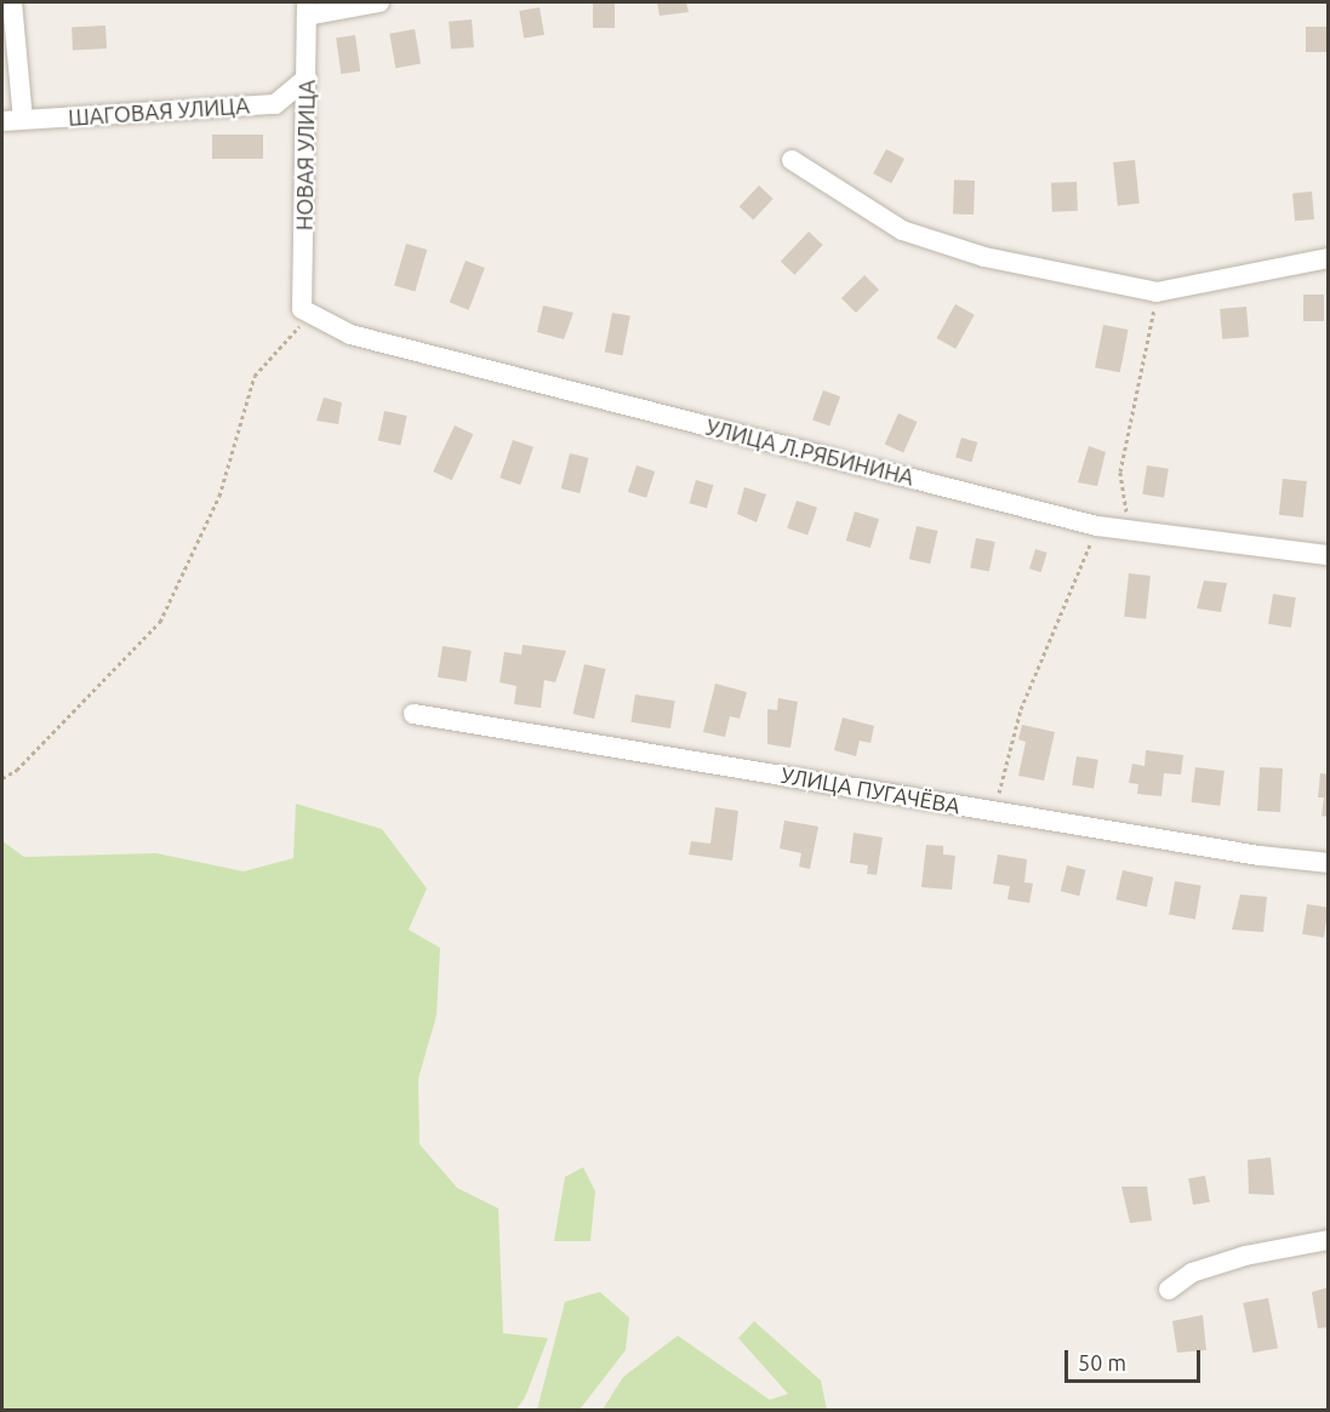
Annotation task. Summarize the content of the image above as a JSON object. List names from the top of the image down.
{
  "streets": {
    "street": [
      "ШАГОВАЯ УЛИЦА",
      "НОВАЯ УЛИЦА",
      "УЛИЦА Л.РЯБИНИНА",
      "УЛИЦА ПУГАЧЁВА"
    ]
  },
  "crossings": [
    ["ШАГОВАЯ УЛИЦА", "НОВАЯ УЛИЦА"],
    ["НОВАЯ УЛИЦА", "УЛИЦА Л.РЯБИНИНА"]
  ],
  "scale_bar": "50 m"
}
